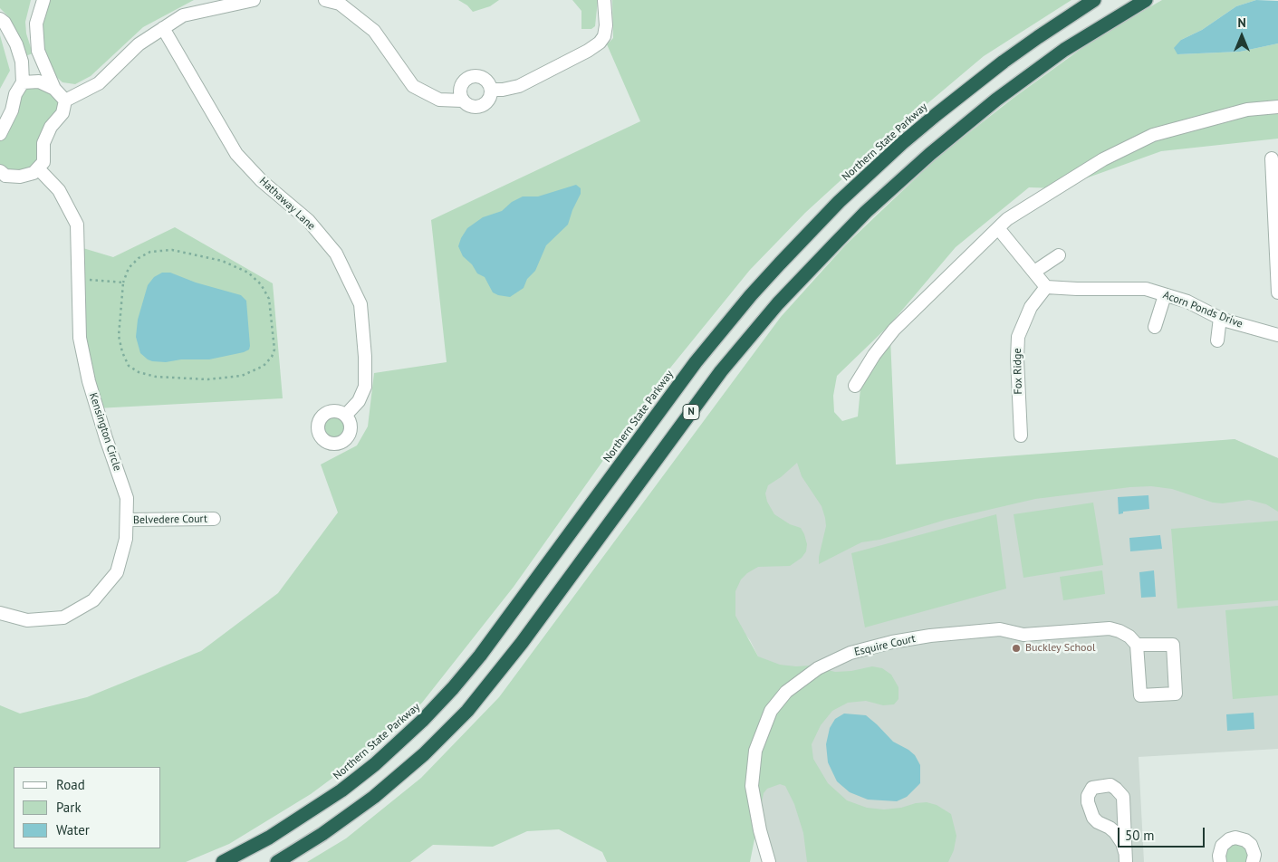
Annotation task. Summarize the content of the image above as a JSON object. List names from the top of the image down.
{
  "streets": {
    "highway": ["Northern State Parkway", "N"],
    "street": [
      "Hathaway Lane",
      "Acorn Ponds Drive",
      "Fox Ridge",
      "Kensington Circle",
      "Belvedere Court",
      "Esquire Court"
    ]
  },
  "crossings": [
    ["Acorn Ponds Drive", "Fox Ridge"],
    ["Kensington Circle", "Belvedere Court"]
  ],
  "places": ["Buckley School"],
  "legend": ["Road", "Park", "Water"],
  "scale_bar": "50 m",
  "north": "top"
}
